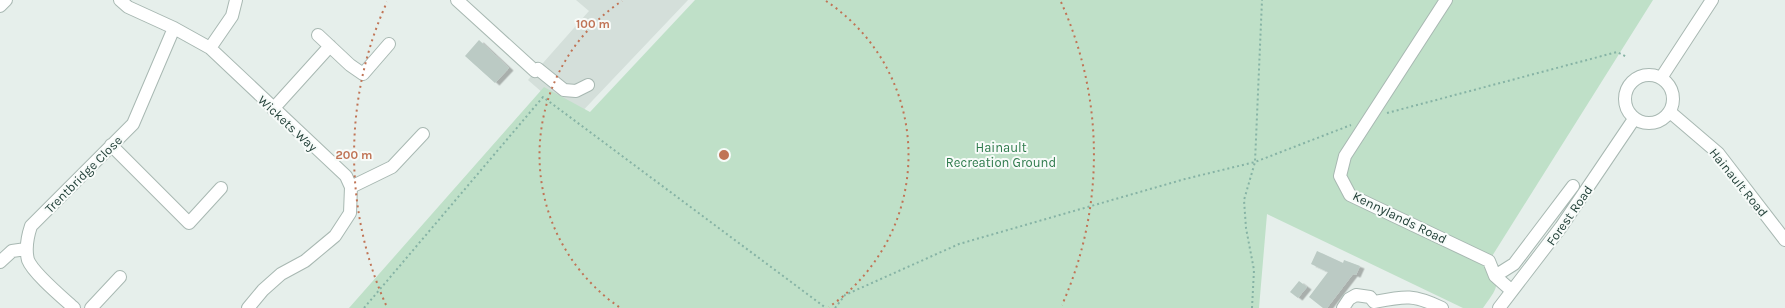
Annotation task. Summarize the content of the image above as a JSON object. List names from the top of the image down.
{
  "streets": {
    "street": [
      "Wickets Way",
      "Trentbridge Close",
      "Hainault Road",
      "Forest Road",
      "Kennylands Road"
    ]
  },
  "crossings": [
    ["Wickets Way", "Trentbridge Close"],
    ["Hainault Road", "Forest Road"],
    ["Forest Road", "Kennylands Road"]
  ],
  "parks": ["Hainault Recreation Ground"],
  "rings": ["100 m", "200 m"]
}
